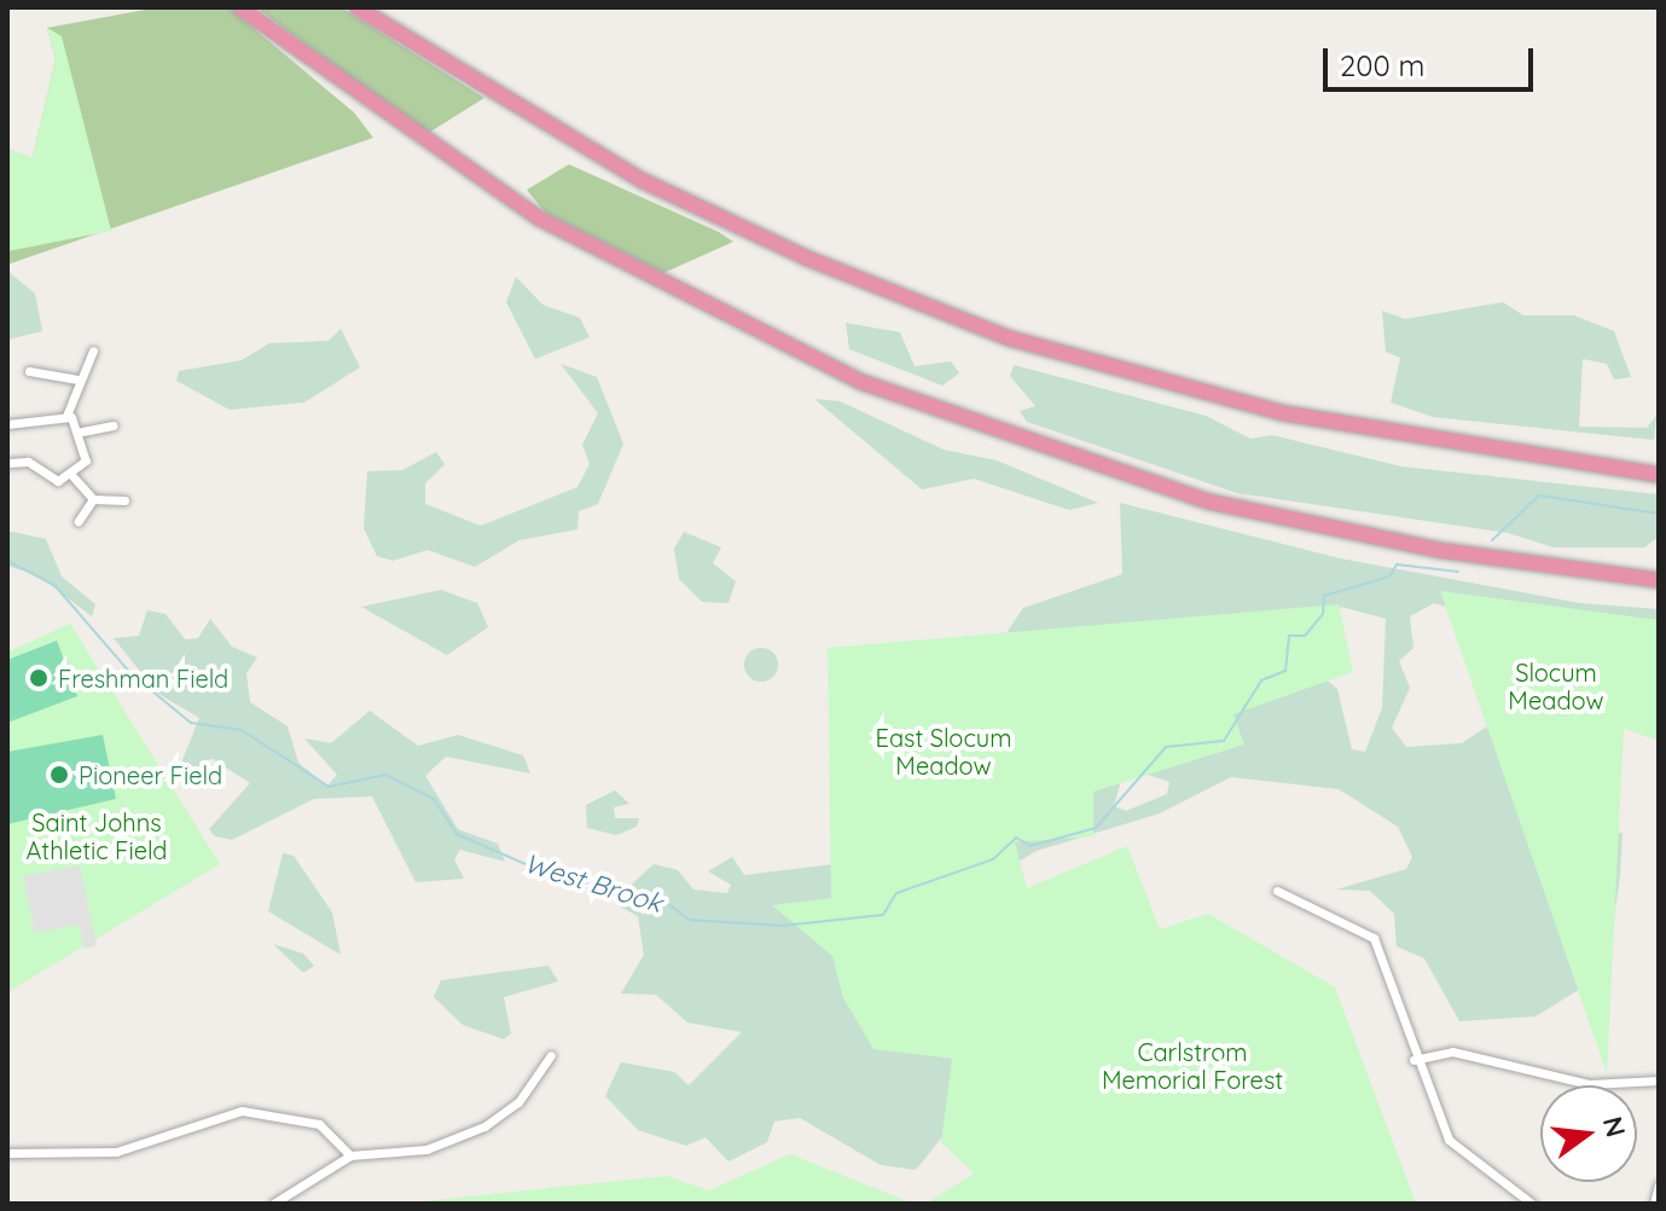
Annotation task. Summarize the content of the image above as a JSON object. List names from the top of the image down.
{
  "water": ["West Brook"],
  "parks": [
    "Slocum Meadow",
    "East Slocum Meadow",
    "Saint Johns Athletic Field",
    "Carlstrom Memorial Forest"
  ],
  "places": ["Freshman Field", "Pioneer Field"],
  "scale_bar": "200 m",
  "north": "right"
}
